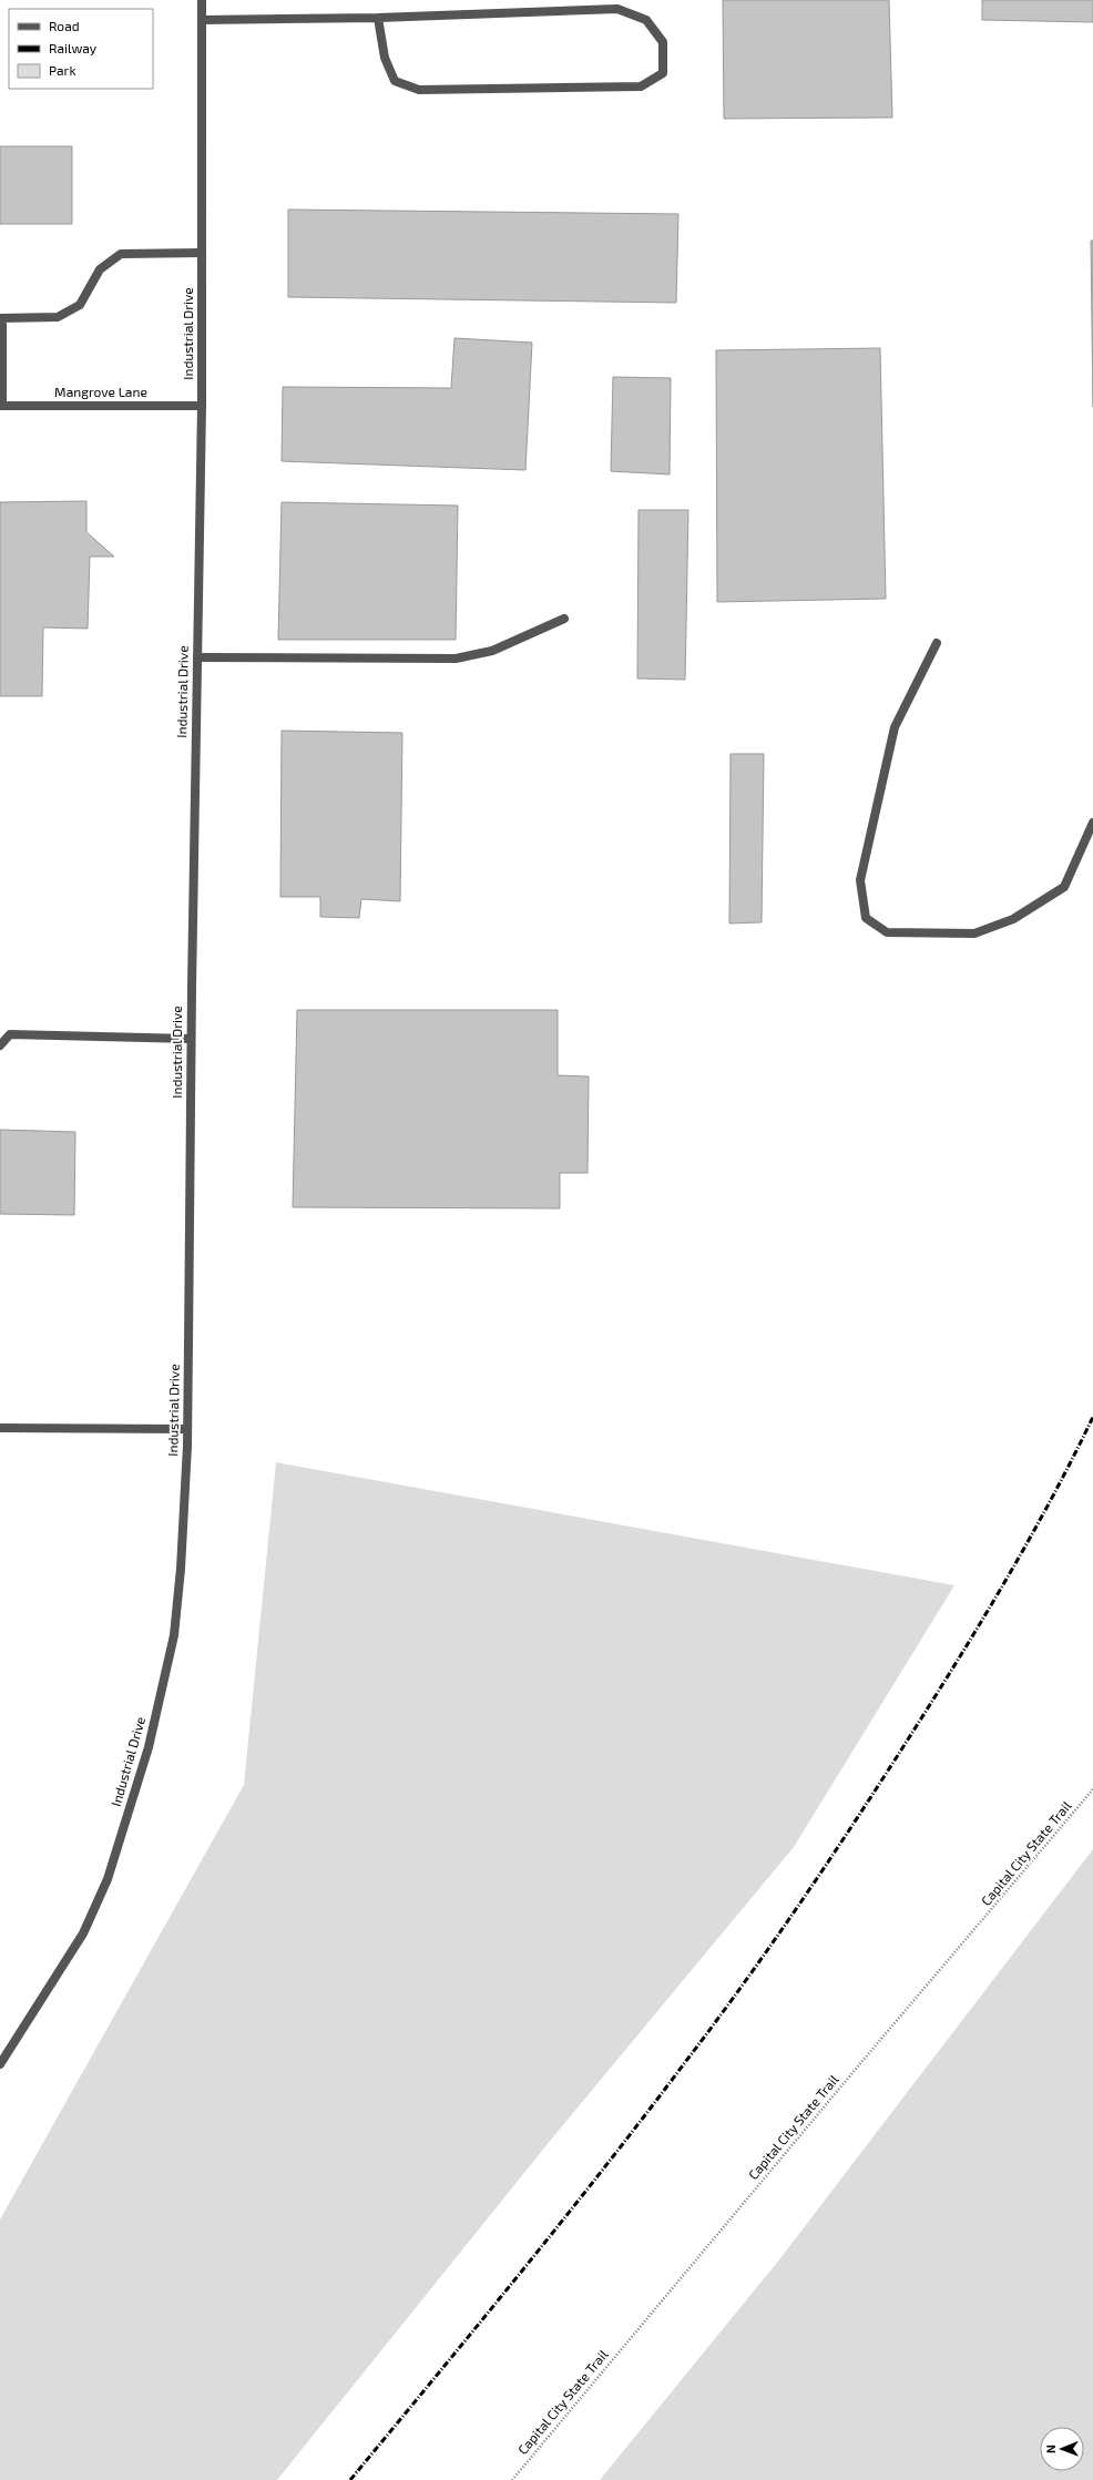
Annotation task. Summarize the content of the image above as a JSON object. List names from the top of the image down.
{
  "streets": {
    "street": ["Industrial Drive", "Mangrove Lane"],
    "path": ["Capital City State Trail"]
  },
  "crossings": [
    ["Industrial Drive", "Mangrove Lane"]
  ],
  "legend": ["Road", "Railway", "Park"],
  "north": "left"
}
